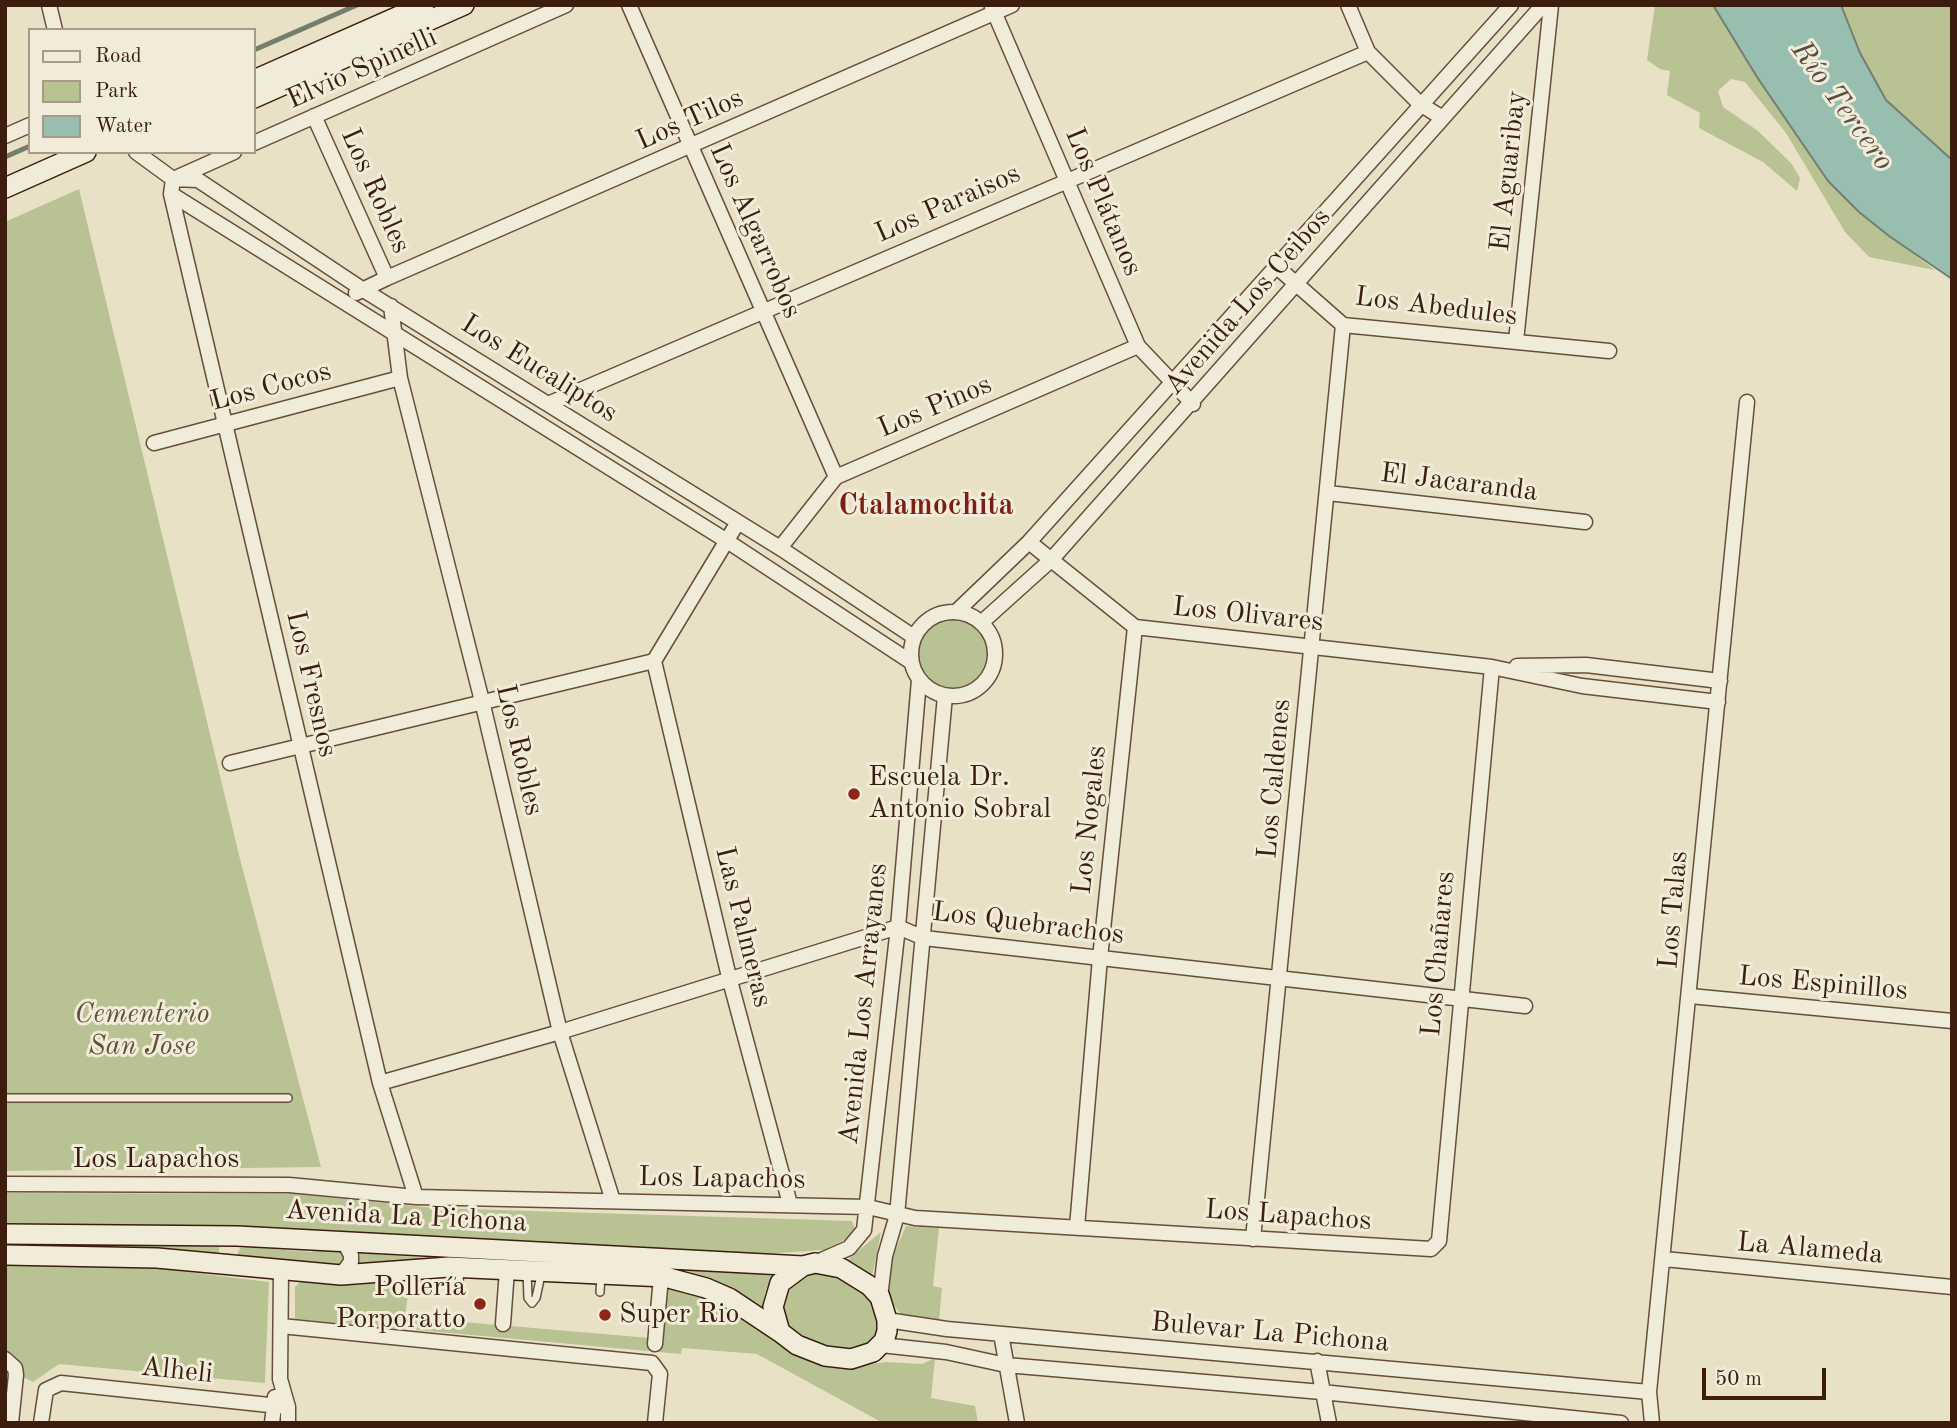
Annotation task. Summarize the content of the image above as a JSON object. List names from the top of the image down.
{
  "streets": {
    "main road": ["Avenida La Pichona"],
    "street": [
      "Elvio Spinelli",
      "Los Tilos",
      "El Aguaribay",
      "Los Robles",
      "Los Plátanos",
      "Los Paraisos",
      "Los Algarrobos",
      "Avenida Los Ceibos",
      "Los Abedules",
      "Los Eucaliptos",
      "Los Cocos",
      "Los Pinos",
      "El Jacaranda",
      "Los Olivares",
      "Los Fresnos",
      "Los Caldenes",
      "Los Nogales",
      "Los Talas",
      "Los Quebrachos",
      "Las Palmeras",
      "Los Chañares",
      "Los Espinillos",
      "Avenida Los Arrayanes",
      "Los Lapachos",
      "La Alameda",
      "Bulevar La Pichona",
      "Alheli"
    ]
  },
  "crossings": [
    ["Elvio Spinelli", "Los Robles"],
    ["Los Tilos", "Los Robles"],
    ["Los Tilos", "Los Plátanos"],
    ["Los Tilos", "Los Algarrobos"],
    ["El Aguaribay", "Los Abedules"],
    ["Los Robles", "Los Eucaliptos"],
    ["Los Robles", "Los Cocos"],
    ["Los Robles", "Los Quebrachos"],
    ["Los Robles", "Los Lapachos"],
    ["Los Plátanos", "Los Paraisos"],
    ["Los Plátanos", "Avenida Los Ceibos"],
    ["Los Plátanos", "Los Pinos"],
    ["Los Paraisos", "Los Algarrobos"],
    ["Los Paraisos", "Los Eucaliptos"],
    ["Los Algarrobos", "Los Pinos"],
    ["Avenida Los Ceibos", "Los Abedules"],
    ["Avenida Los Ceibos", "Los Eucaliptos"],
    ["Avenida Los Ceibos", "Los Olivares"],
    ["Avenida Los Ceibos", "Avenida Los Arrayanes"],
    ["Los Abedules", "Los Caldenes"],
    ["Los Eucaliptos", "Los Pinos"],
    ["Los Eucaliptos", "Los Fresnos"],
    ["Los Eucaliptos", "Avenida Los Arrayanes"],
    ["Los Cocos", "Los Fresnos"],
    ["El Jacaranda", "Los Caldenes"],
    ["Los Olivares", "Los Caldenes"],
    ["Los Olivares", "Los Nogales"],
    ["Los Olivares", "Los Chañares"],
    ["Los Fresnos", "Los Quebrachos"],
    ["Los Fresnos", "Los Lapachos"],
    ["Los Caldenes", "Los Quebrachos"],
    ["Los Caldenes", "Los Lapachos"],
    ["Los Nogales", "Los Quebrachos"],
    ["Los Nogales", "Los Lapachos"],
    ["Los Talas", "Los Espinillos"],
    ["Los Talas", "La Alameda"],
    ["Los Talas", "Bulevar La Pichona"],
    ["Los Quebrachos", "Las Palmeras"],
    ["Los Quebrachos", "Los Chañares"],
    ["Los Quebrachos", "Avenida Los Arrayanes"],
    ["Las Palmeras", "Los Lapachos"],
    ["Los Chañares", "Los Lapachos"],
    ["Avenida Los Arrayanes", "Los Lapachos"],
    ["Avenida Los Arrayanes", "Avenida La Pichona"],
    ["Avenida Los Arrayanes", "Bulevar La Pichona"],
    ["Avenida La Pichona", "Bulevar La Pichona"]
  ],
  "districts": ["Ctalamochita"],
  "water": ["Río Tercero"],
  "parks": ["Cementerio San Jose"],
  "places": ["Escuela Dr. Antonio Sobral", "Pollería Porporatto", "Super Rio"],
  "legend": ["Road", "Park", "Water"],
  "scale_bar": "50 m"
}
